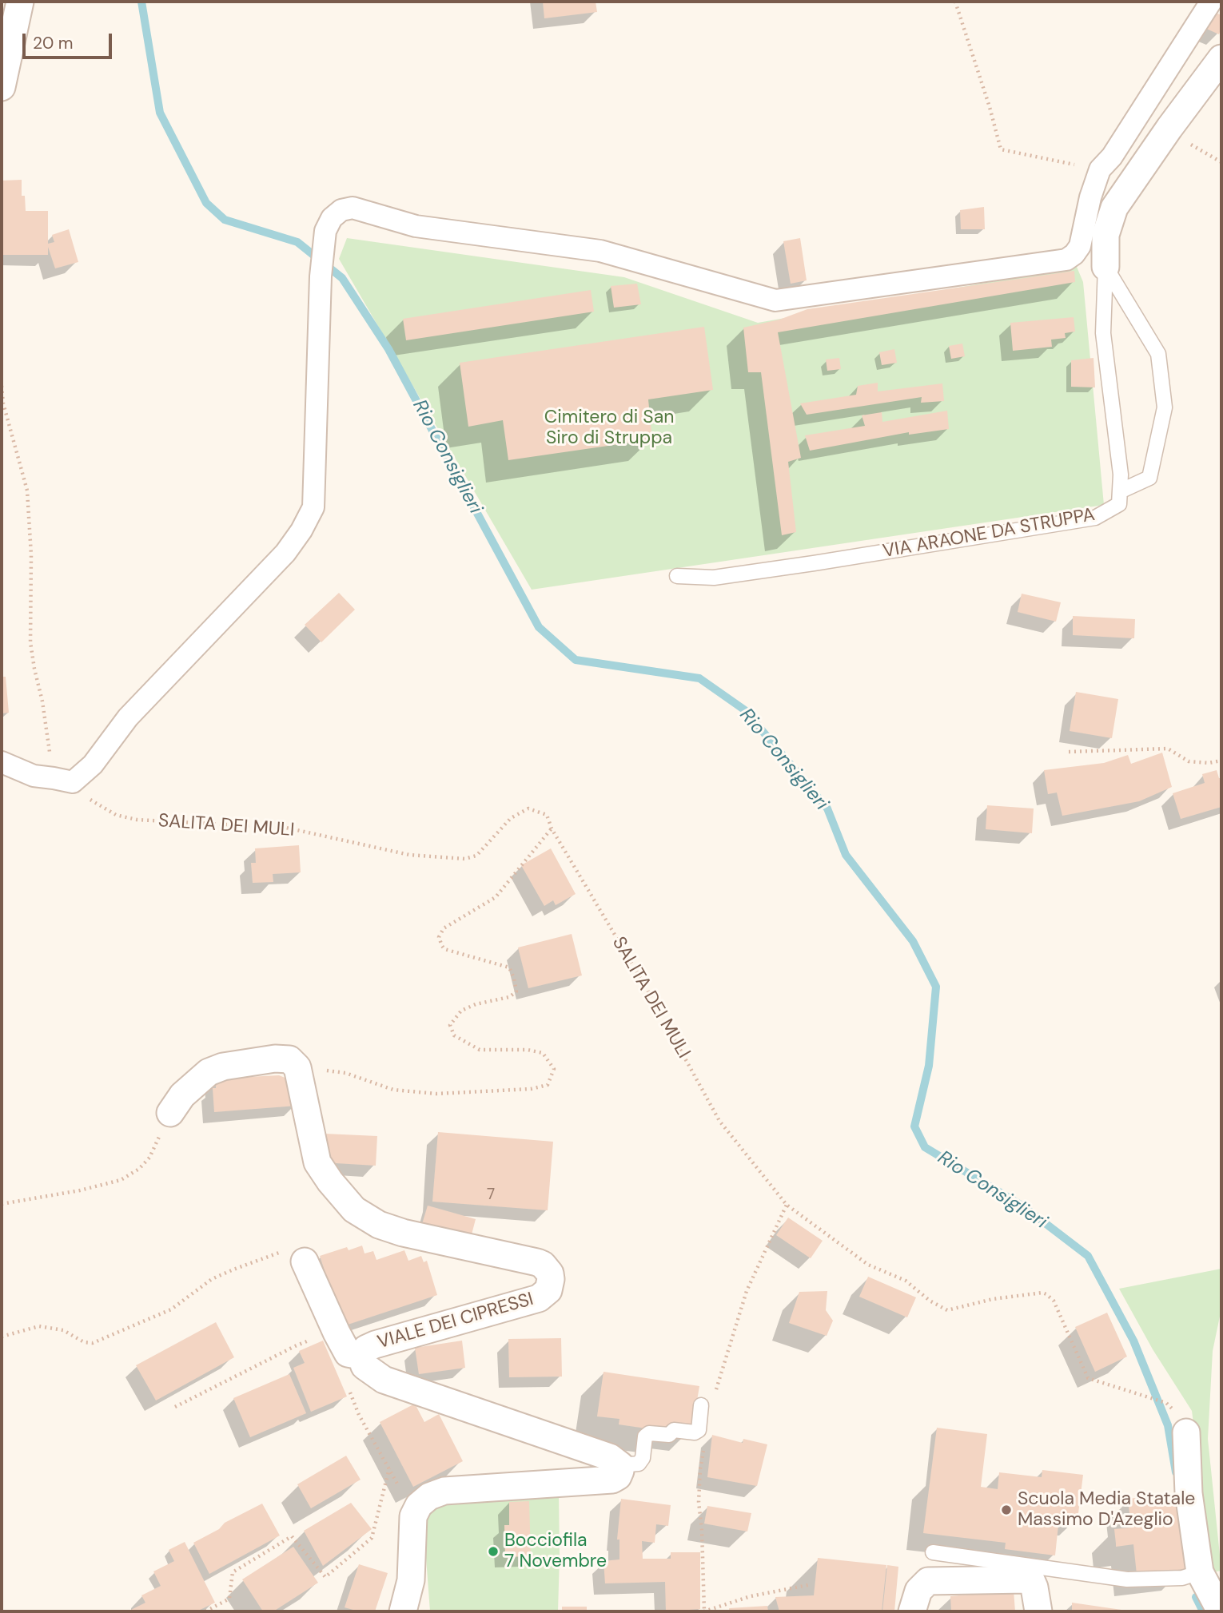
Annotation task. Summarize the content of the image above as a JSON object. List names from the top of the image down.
{
  "streets": {
    "street": ["VIALE DEI CIPRESSI"],
    "lane": ["VIA ARAONE DA STRUPPA"],
    "path": ["SALITA DEI MULI"]
  },
  "water": ["Rio Consiglieri"],
  "parks": ["Cimitero di San Siro di Struppa"],
  "places": ["Scuola Media Statale Massimo D'Azeglio", "Bocciofila 7 Novembre"],
  "house_numbers": ["7"],
  "scale_bar": "20 m"
}
